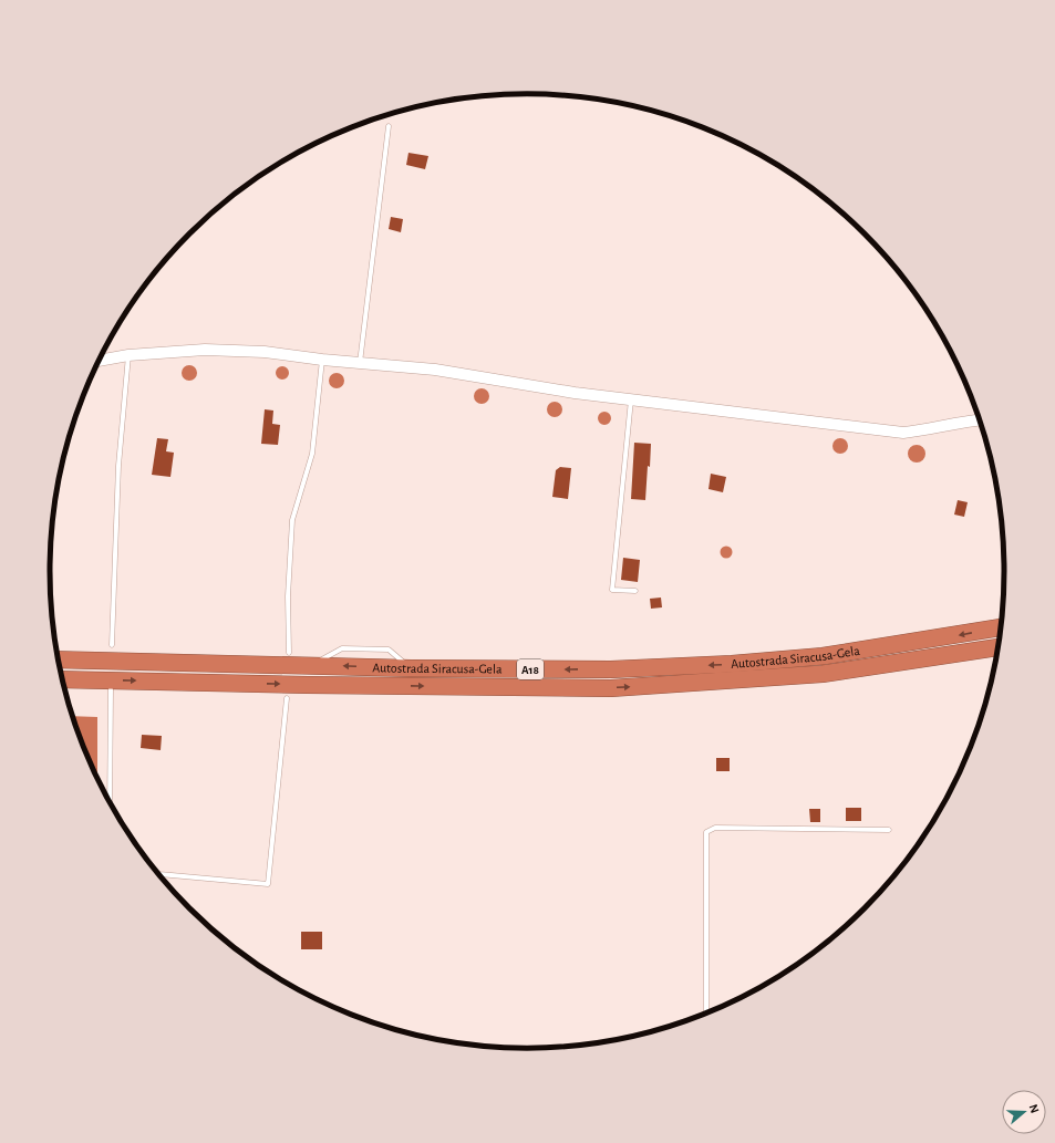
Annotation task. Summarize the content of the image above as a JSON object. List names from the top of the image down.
{
  "streets": {
    "highway": ["Autostrada Siracusa-Gela", "A18"]
  },
  "north": "right"
}
